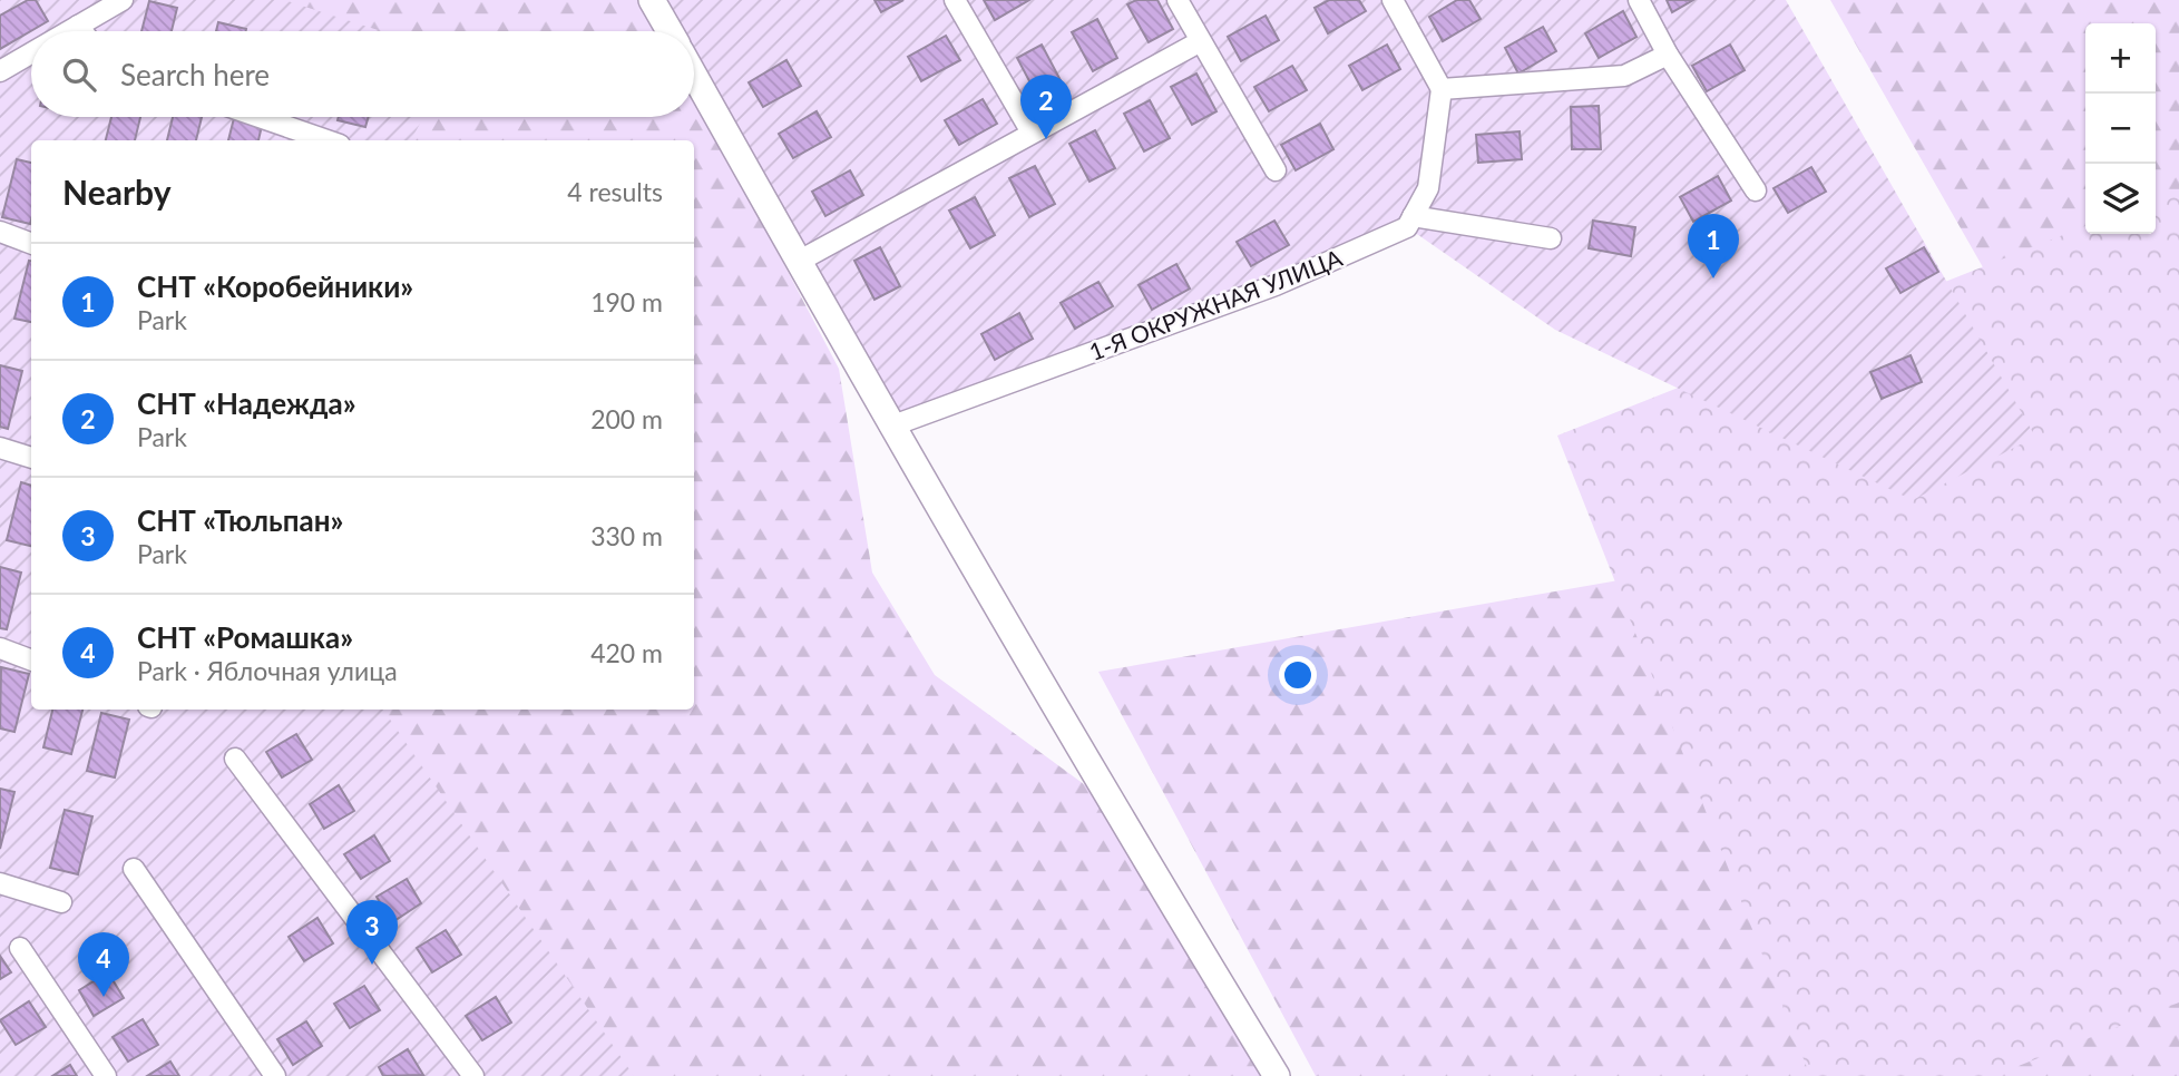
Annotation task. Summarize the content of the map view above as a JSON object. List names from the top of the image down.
{
  "streets": {
    "street": ["1-Я ОКРУЖНАЯ УЛИЦА"]
  },
  "page": {
    "map_buttons": ["+", "−"],
    "search": "Search here",
    "pins": [
      "2",
      "1",
      "3",
      "4"
    ],
    "heading": ["Nearby", "4 results"],
    "list": [
      {
        "mark": "1",
        "name": "СНТ «Коробейники»",
        "note": "Park",
        "value": "190 m"
      },
      {
        "mark": "2",
        "name": "СНТ «Надежда»",
        "note": "Park",
        "value": "200 m"
      },
      {
        "mark": "3",
        "name": "СНТ «Тюльпан»",
        "note": "Park",
        "value": "330 m"
      },
      {
        "mark": "4",
        "name": "СНТ «Ромашка»",
        "note": "Park · Яблочная улица",
        "value": "420 m"
      }
    ]
  }
}
